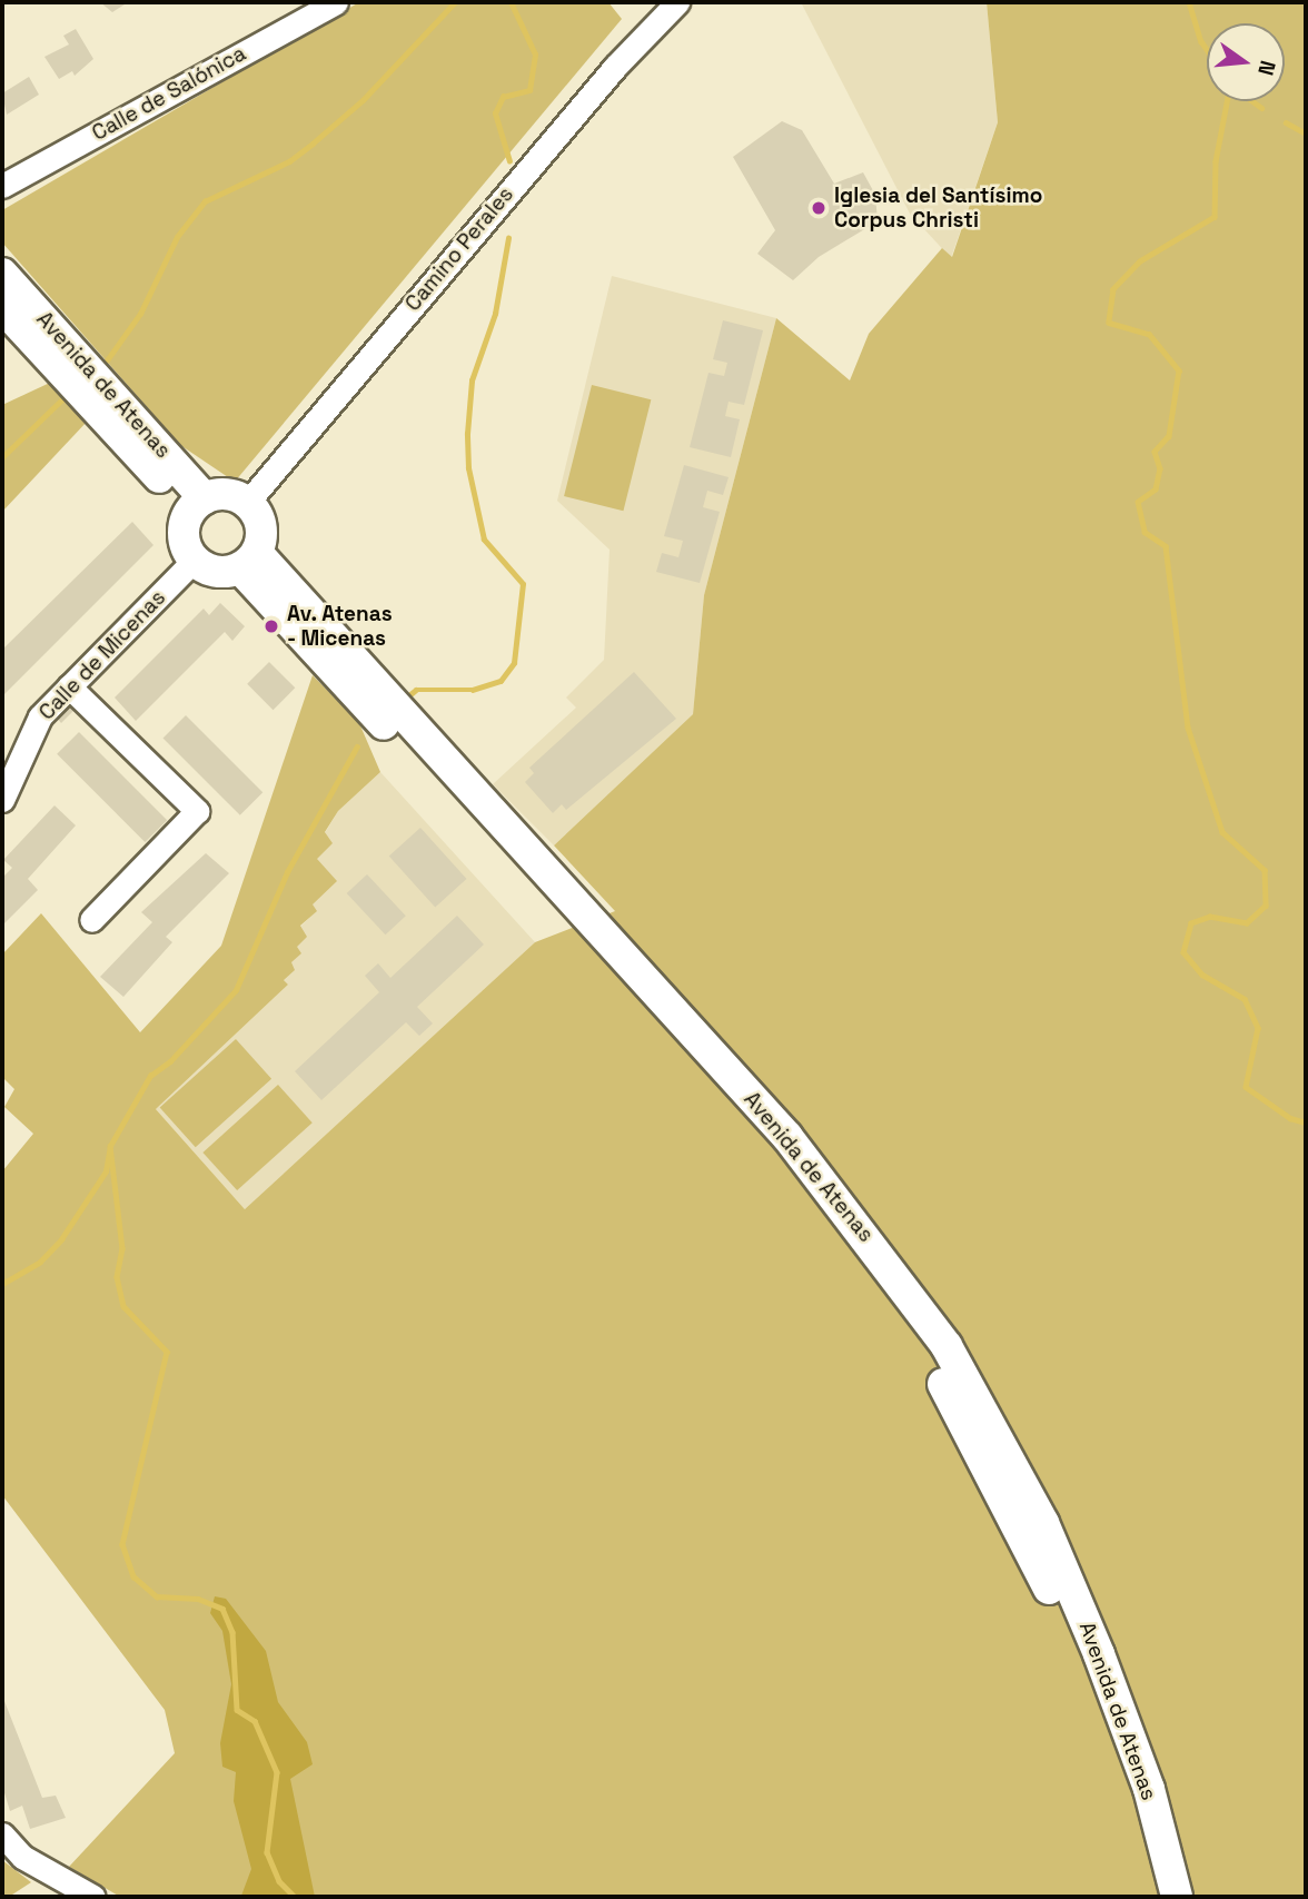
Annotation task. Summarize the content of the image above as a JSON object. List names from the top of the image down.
{
  "streets": {
    "main road": ["Avenida de Atenas"],
    "street": ["Calle de Salónica", "Camino Perales", "Calle de Micenas"]
  },
  "crossings": [
    ["Camino Perales", "Avenida de Atenas"],
    ["Camino Perales", "Calle de Micenas"],
    ["Avenida de Atenas", "Calle de Micenas"]
  ],
  "places": ["Iglesia del Santísimo Corpus Christi", "Av. Atenas - Micenas"],
  "north": "right"
}
